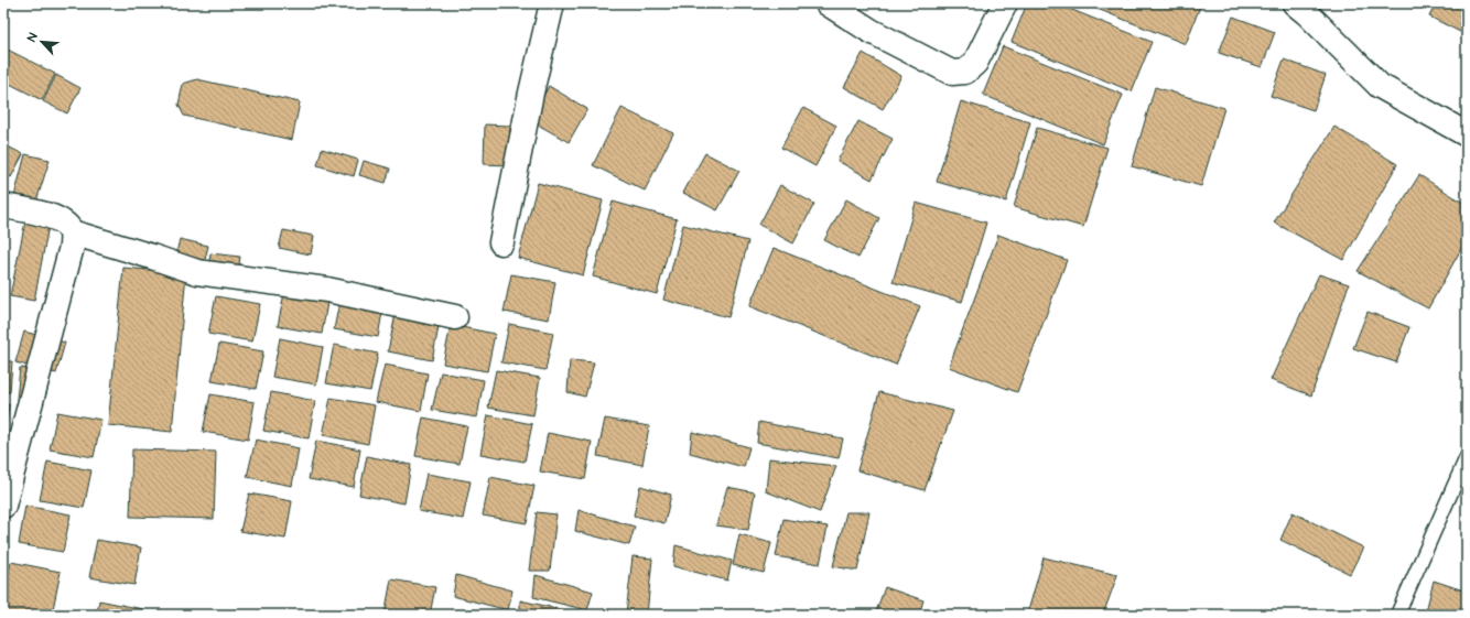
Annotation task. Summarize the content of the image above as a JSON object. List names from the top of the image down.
{
  "north": "top left"
}
